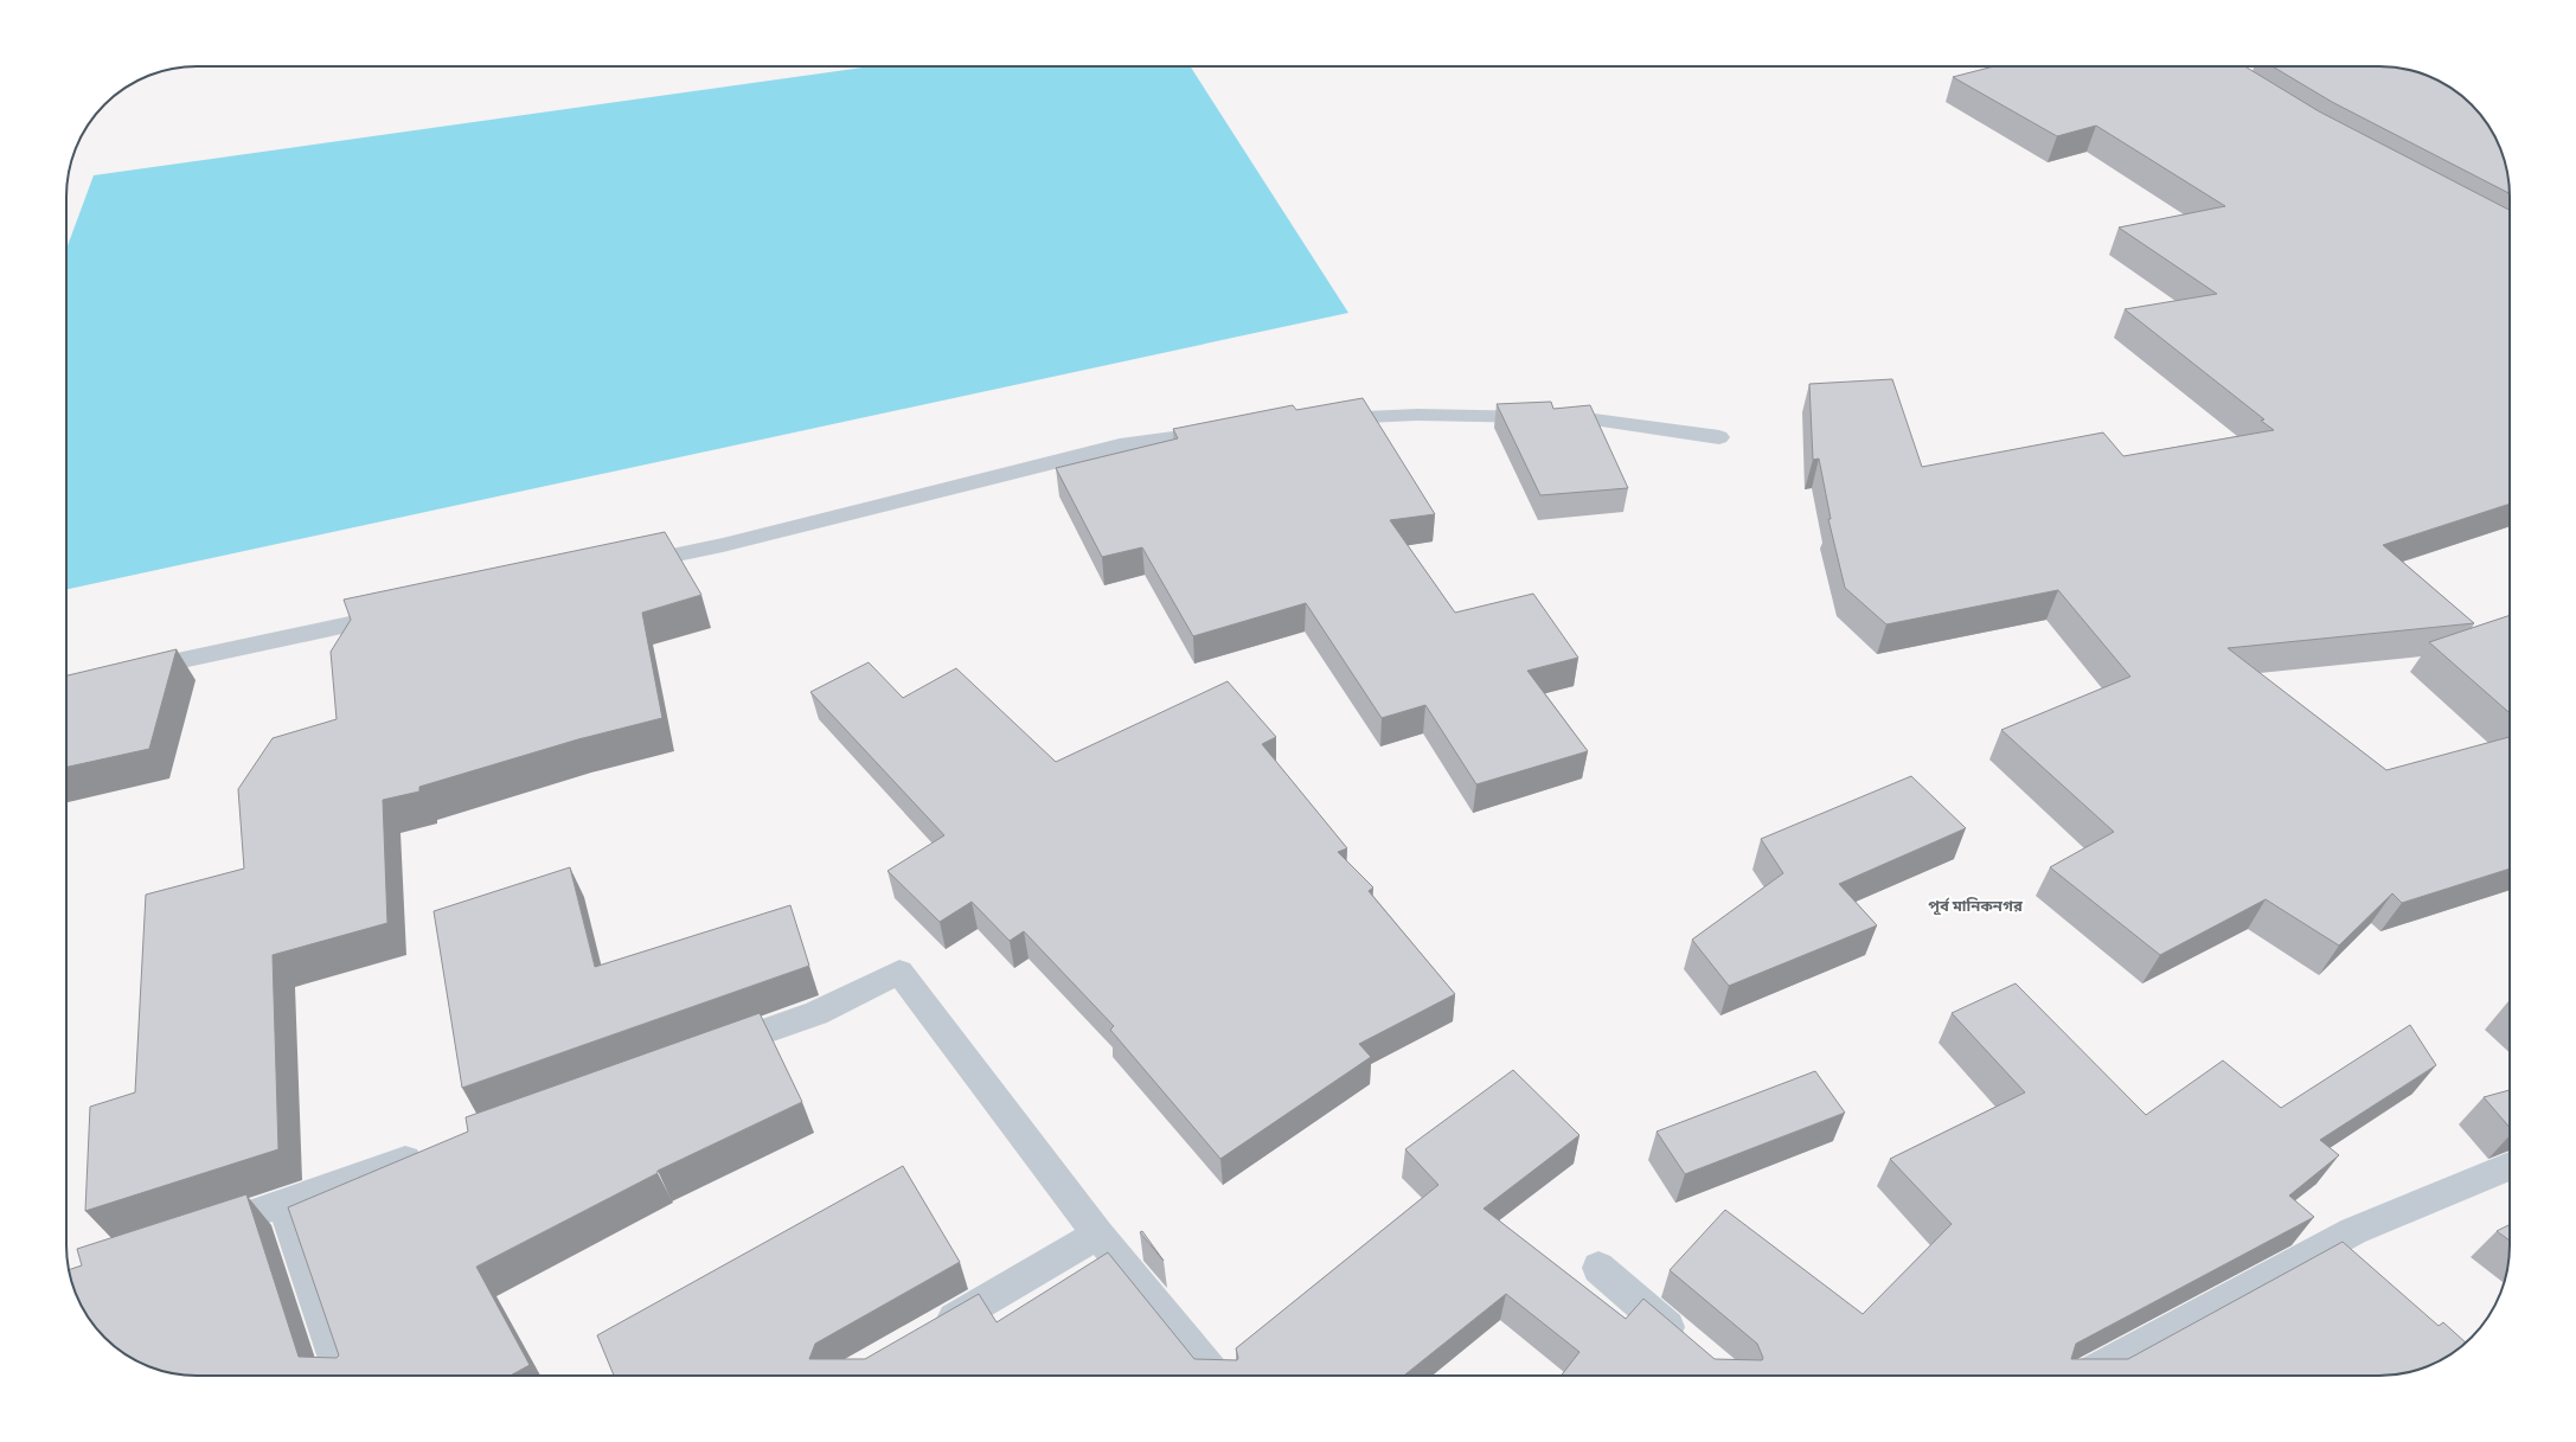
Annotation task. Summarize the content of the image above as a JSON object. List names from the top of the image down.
{
  "districts": ["পূর্ব মানিকনগর"]
}
